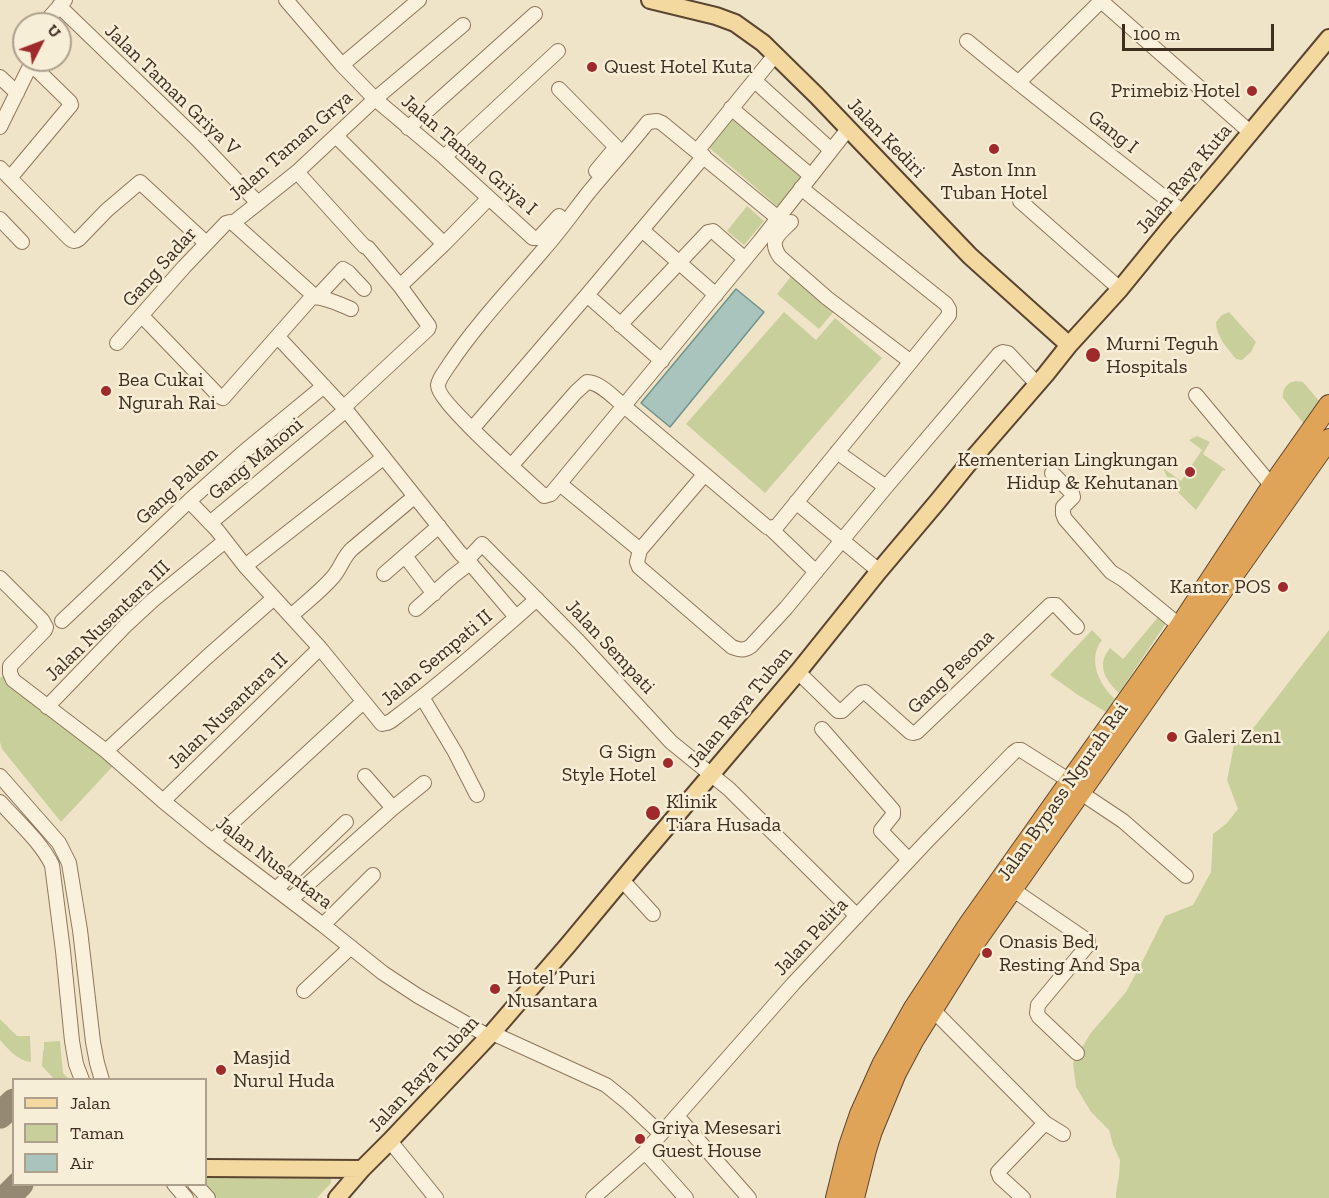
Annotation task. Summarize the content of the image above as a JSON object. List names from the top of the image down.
{
  "streets": {
    "highway": ["Jalan Bypass Ngurah Rai"],
    "main road": ["Jalan Kediri", "Jalan Raya Kuta", "Jalan Raya Tuban"],
    "street": [
      "Jalan Taman Griya V",
      "Gang I",
      "Jalan Taman Grya",
      "Jalan Taman Griya I",
      "Gang Sadar",
      "Gang Mahoni",
      "Gang Palem",
      "Jalan Nusantara III",
      "Jalan Sempati",
      "Jalan Sempati II",
      "Gang Pesona",
      "Jalan Nusantara II",
      "Jalan Nusantara",
      "Jalan Pelita"
    ]
  },
  "crossings": [
    ["Jalan Taman Griya V", "Jalan Taman Grya"],
    ["Gang I", "Jalan Raya Kuta"],
    ["Jalan Kediri", "Jalan Raya Kuta"],
    ["Jalan Kediri", "Jalan Raya Tuban"],
    ["Jalan Taman Grya", "Jalan Taman Griya I"],
    ["Jalan Taman Grya", "Gang Sadar"],
    ["Jalan Raya Kuta", "Jalan Raya Tuban"],
    ["Gang Mahoni", "Jalan Nusantara III"],
    ["Gang Mahoni", "Jalan Sempati II"],
    ["Gang Mahoni", "Jalan Nusantara II"],
    ["Jalan Nusantara III", "Jalan Nusantara"],
    ["Jalan Sempati", "Jalan Sempati II"],
    ["Jalan Sempati", "Jalan Raya Tuban"],
    ["Jalan Sempati", "Jalan Pelita"],
    ["Gang Pesona", "Jalan Raya Tuban"],
    ["Jalan Raya Tuban", "Jalan Nusantara"],
    ["Jalan Nusantara II", "Jalan Nusantara"],
    ["Jalan Bypass Ngurah Rai", "Jalan Pelita"],
    ["Jalan Nusantara", "Jalan Pelita"]
  ],
  "places": [
    "Quest Hotel Kuta",
    "Primebiz Hotel",
    "Aston Inn Tuban Hotel",
    "Murni Teguh Hospitals",
    "Bea Cukai Ngurah Rai",
    "Kementerian Lingkungan Hidup & Kehutanan",
    "Kantor POS",
    "Galeri Zen1",
    "G Sign Style Hotel",
    "Klinik Tiara Husada",
    "Onasis Bed, Resting And Spa",
    "Hotel Puri Nusantara",
    "Masjid Nurul Huda",
    "Griya Mesesari Guest House"
  ],
  "legend": ["Jalan", "Taman", "Air"],
  "scale_bar": "100 m",
  "north": "top right"
}
